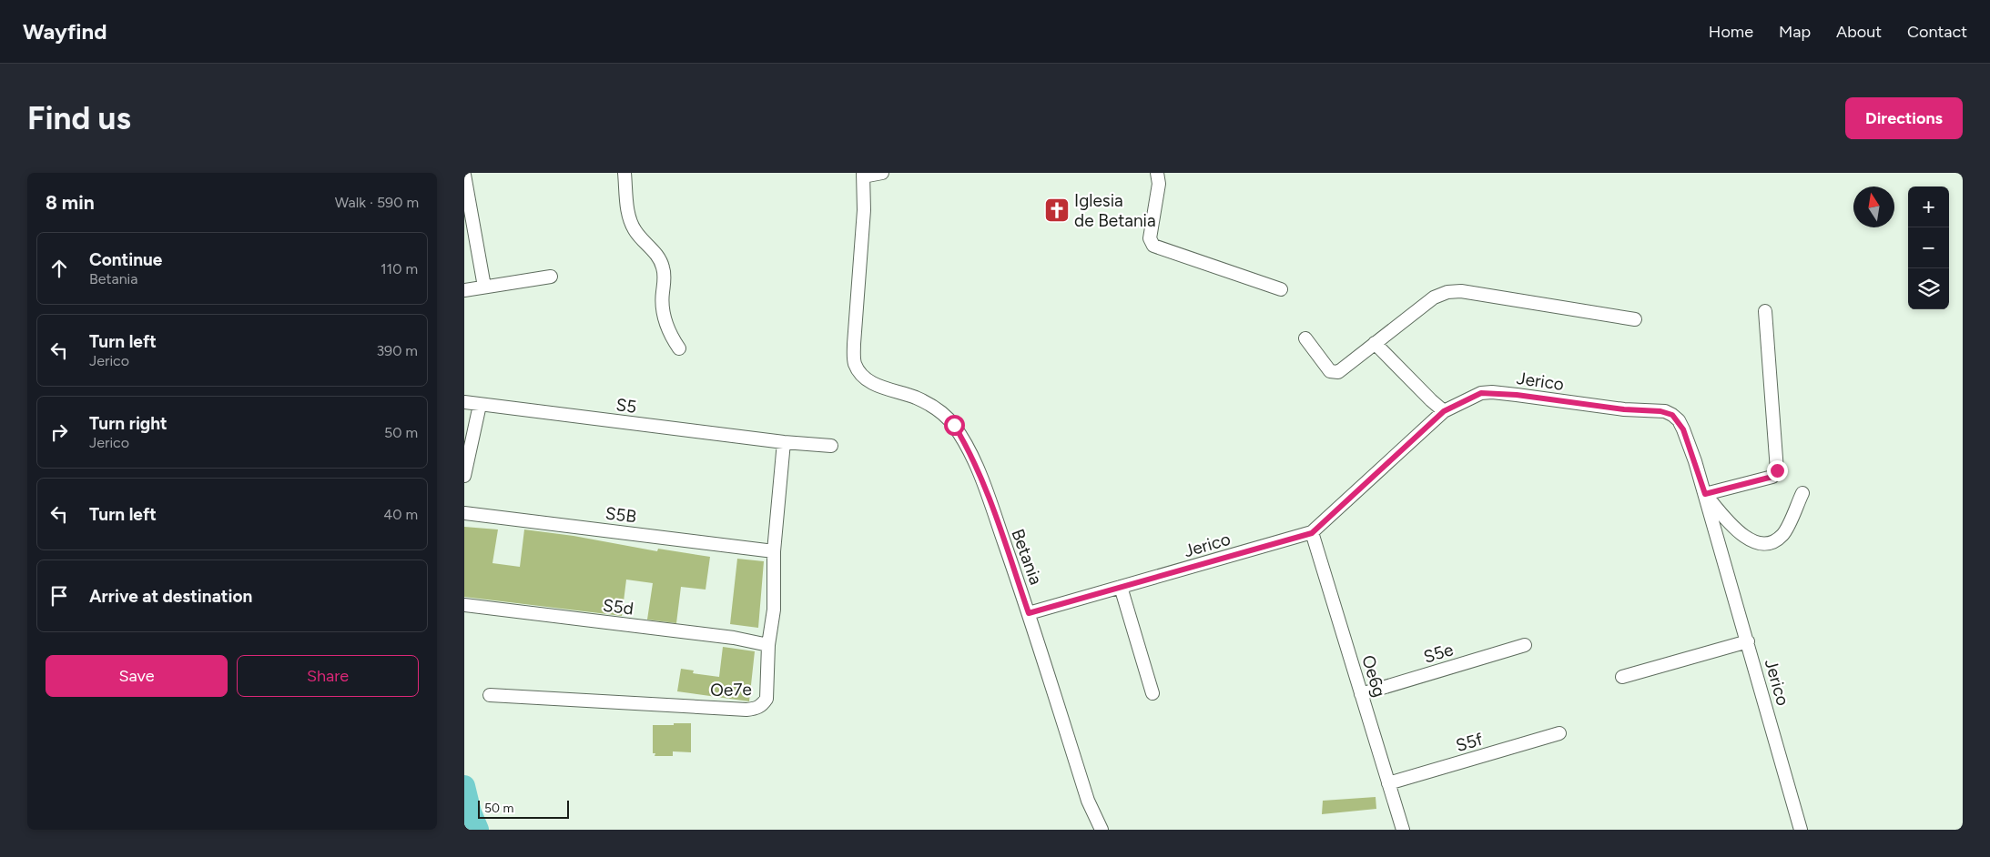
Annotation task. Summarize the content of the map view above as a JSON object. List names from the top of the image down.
{
  "streets": {
    "street": [
      "Jerico",
      "S5",
      "S5B",
      "Betania",
      "S5d",
      "S5e",
      "Oe6g",
      "Oe7e",
      "S5f"
    ]
  },
  "crossings": [
    ["Jerico", "Betania"],
    ["Jerico", "Oe6g"],
    ["S5", "Oe7e"],
    ["S5B", "Oe7e"],
    ["S5d", "Oe7e"],
    ["S5e", "Oe6g"],
    ["Oe6g", "S5f"]
  ],
  "places": {
    "church": ["Iglesia de Betania"]
  },
  "scale_bar": "50 m",
  "north": "top",
  "page": {
    "header": "Wayfind",
    "nav": [
      "Home",
      "Map",
      "About",
      "Contact"
    ],
    "buttons": [
      "Directions",
      ["Save", "Share"]
    ],
    "title": "Find us",
    "heading": ["8 min", "Walk · 590 m"],
    "map_buttons": ["+", "−"],
    "list": [
      ["Continue", "Betania", "110 m"],
      ["Turn left", "Jerico", "390 m"],
      ["Turn right", "Jerico", "50 m"],
      ["Turn left", "40 m"],
      "Arrive at destination"
    ],
    "scale": "50 m"
  }
}
